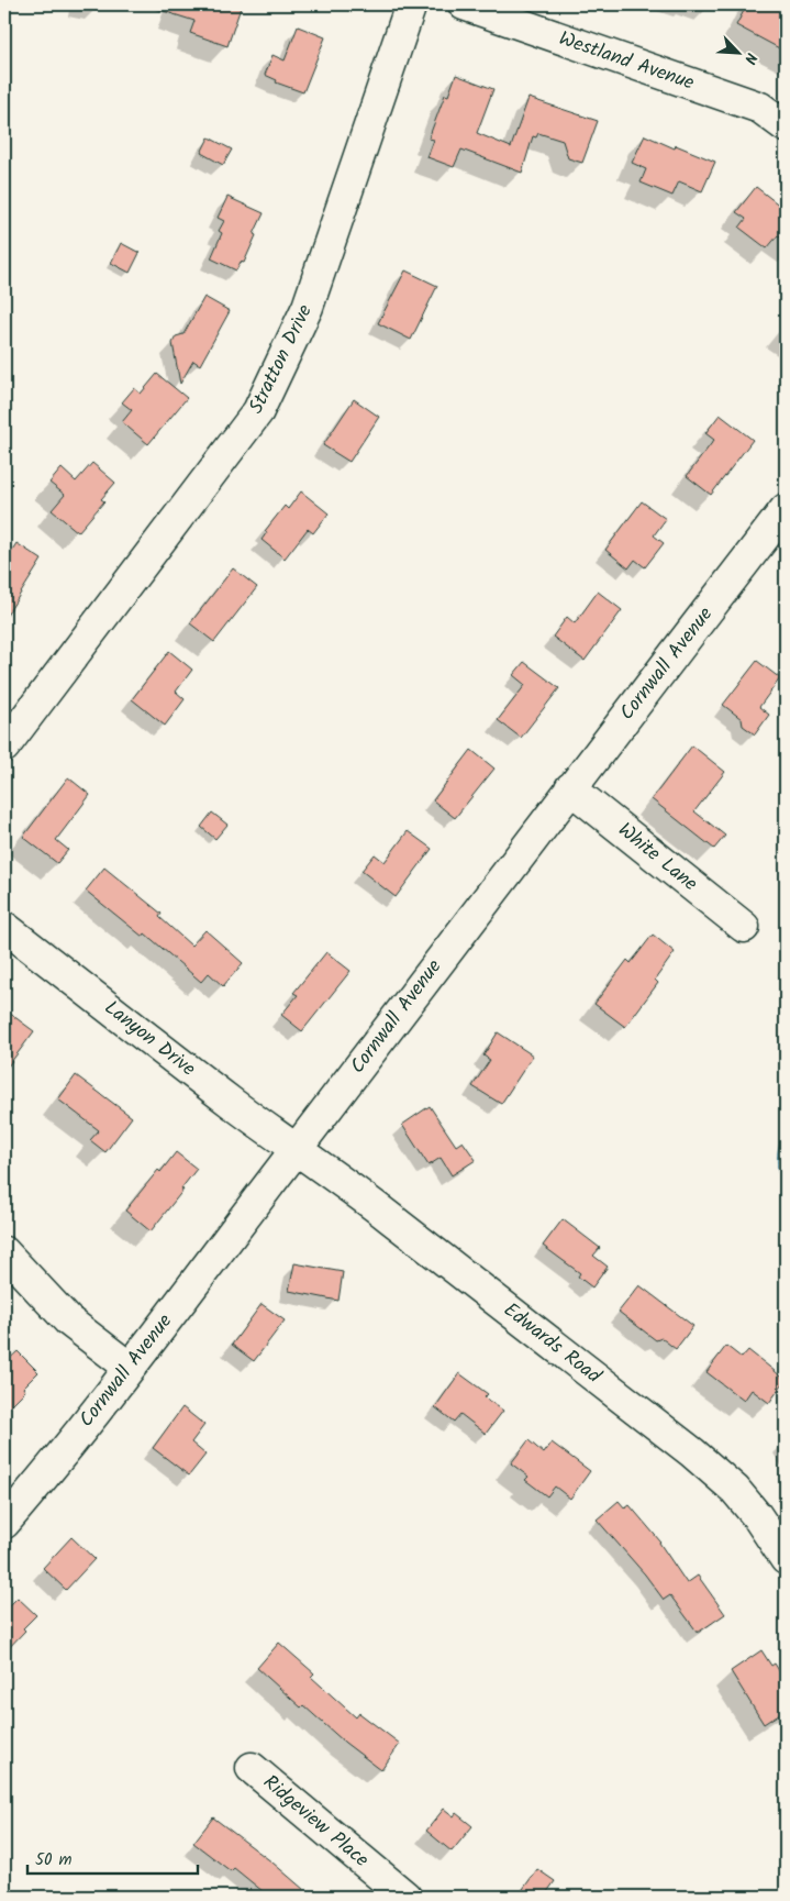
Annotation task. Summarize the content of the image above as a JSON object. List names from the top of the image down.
{
  "streets": {
    "street": [
      "Westland Avenue",
      "Stratton Drive",
      "Cornwall Avenue",
      "White Lane",
      "Lanyon Drive",
      "Edwards Road",
      "Ridgeview Place"
    ]
  },
  "crossings": [
    ["Cornwall Avenue", "White Lane"],
    ["Cornwall Avenue", "Lanyon Drive"],
    ["Cornwall Avenue", "Edwards Road"],
    ["Lanyon Drive", "Edwards Road"]
  ],
  "scale_bar": "50 m",
  "north": "bottom right"
}
